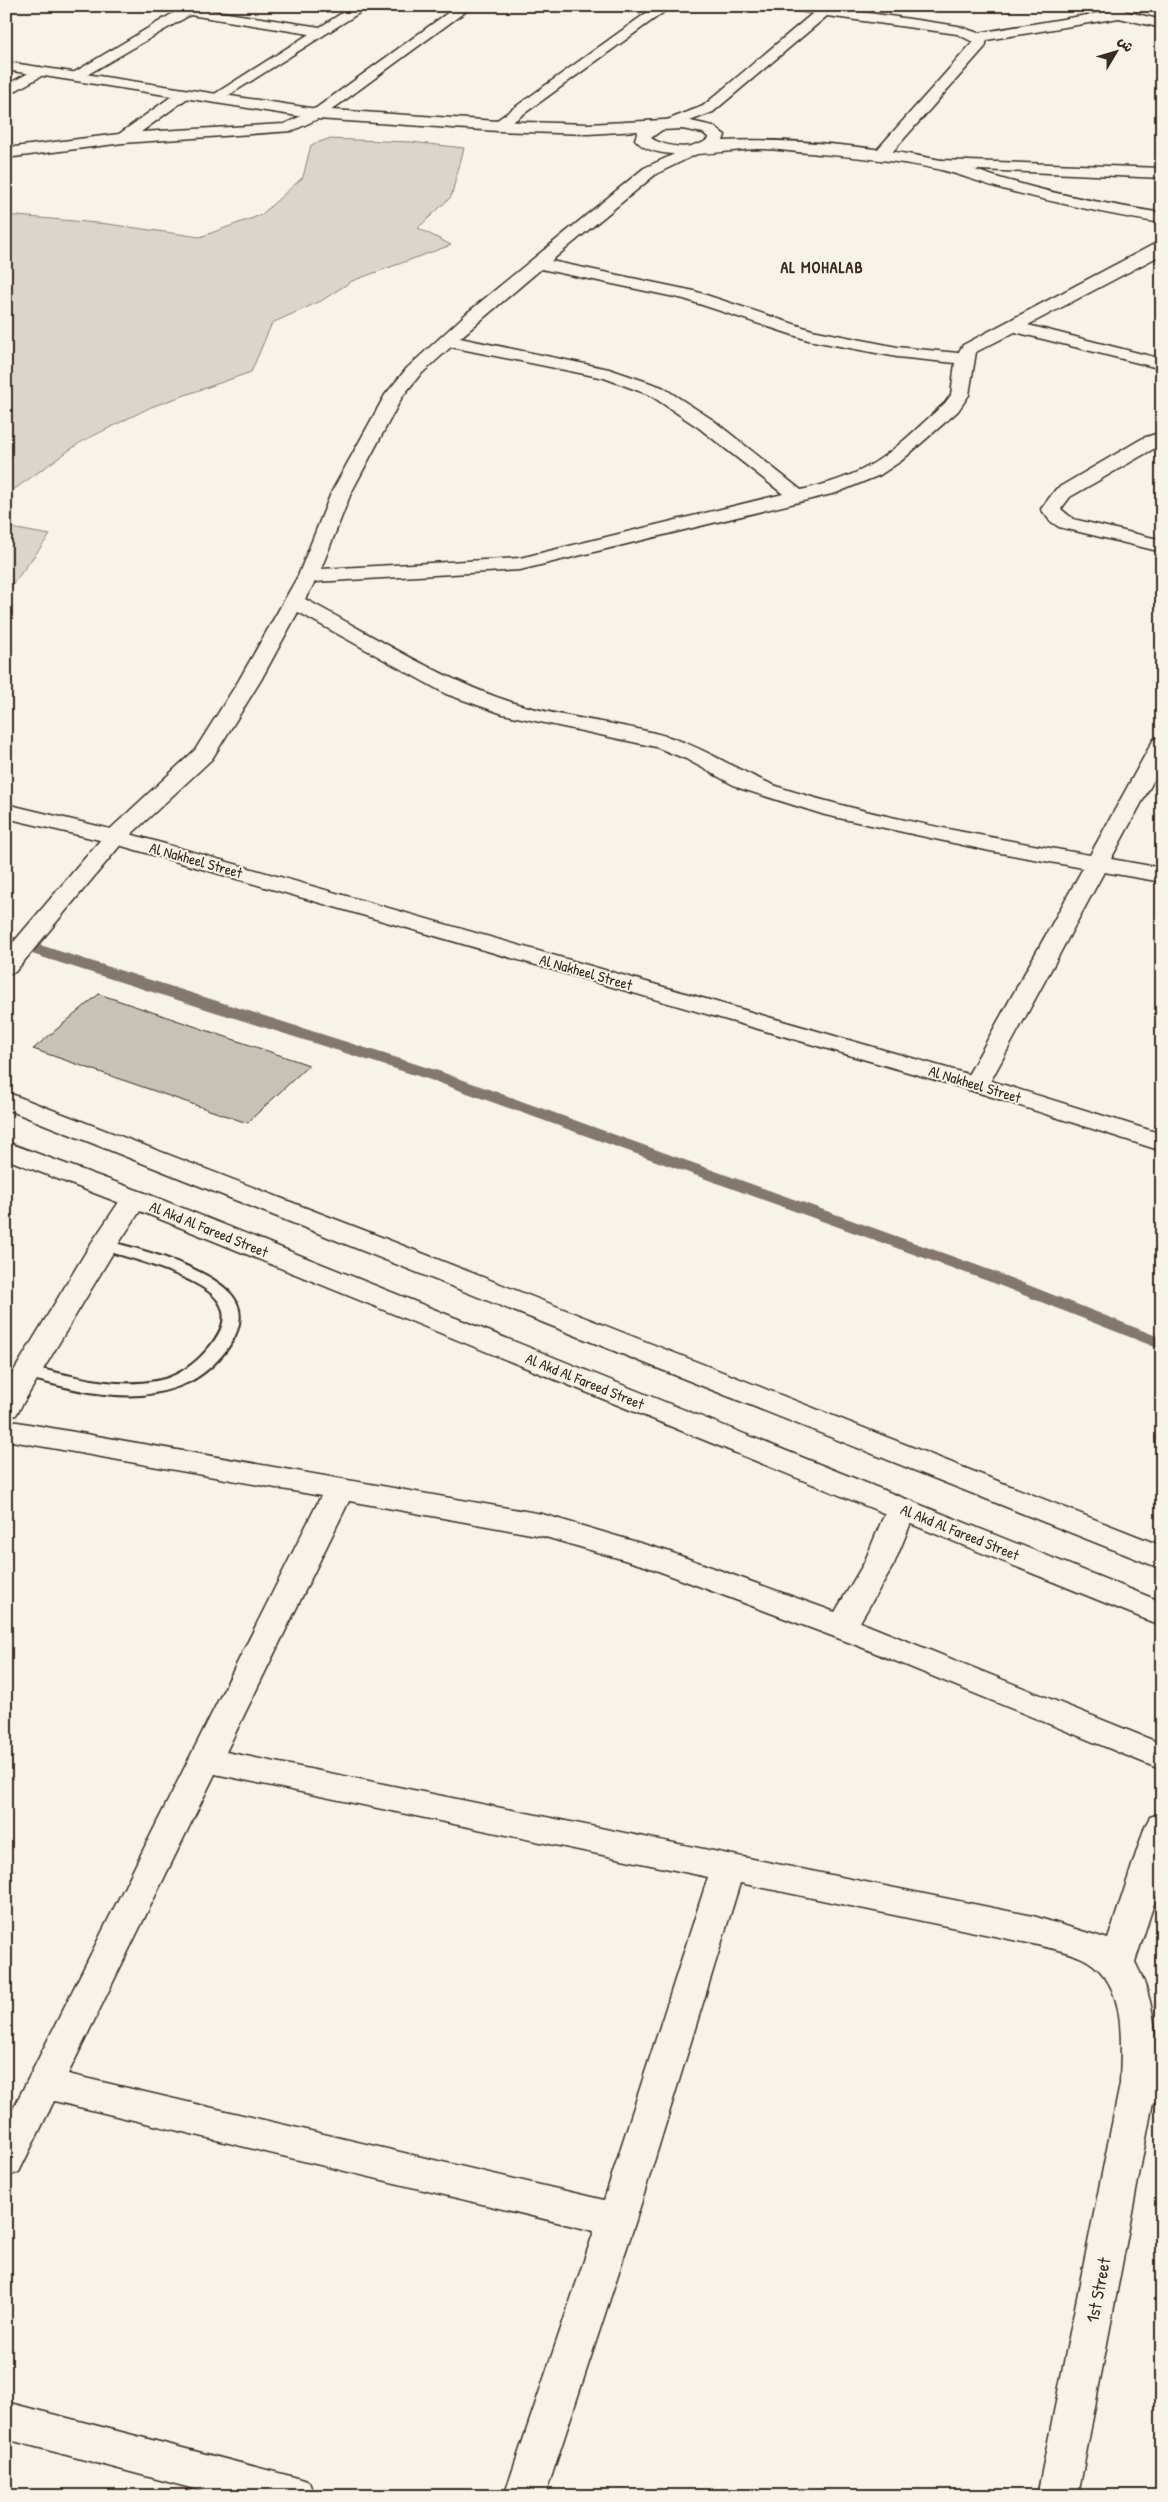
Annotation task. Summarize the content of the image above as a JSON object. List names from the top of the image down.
{
  "streets": {
    "street": ["Al Nakheel Street", "Al Akd Al Fareed Street", "1st Street"]
  },
  "districts": ["AL MOHALAB"],
  "north": "top right"
}
